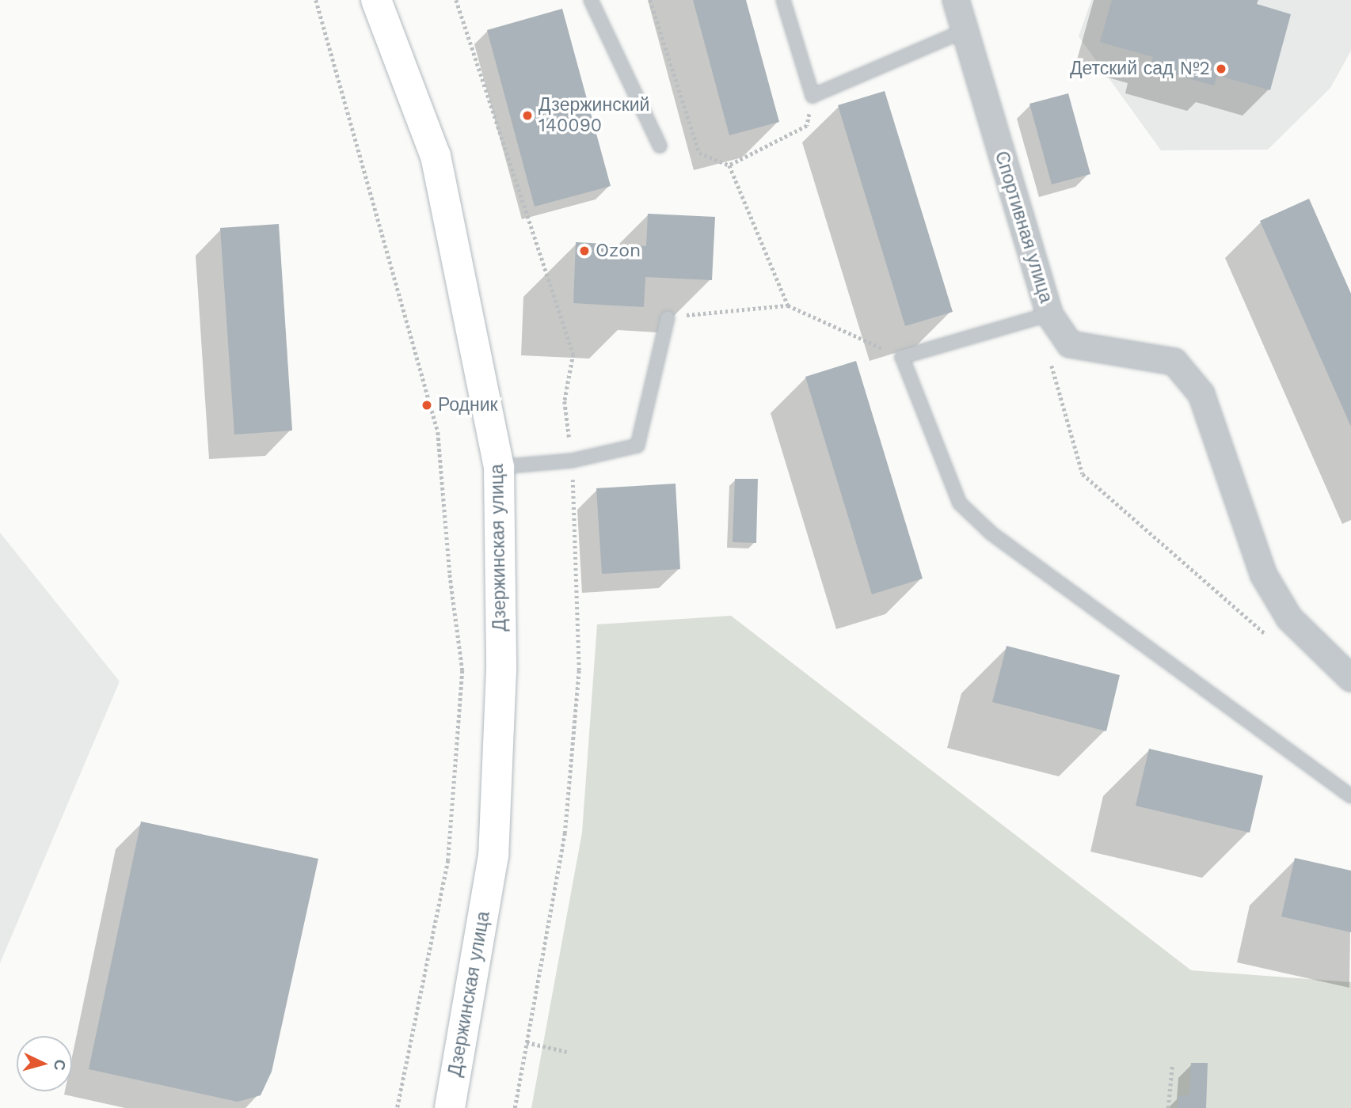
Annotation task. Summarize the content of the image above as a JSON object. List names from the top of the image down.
{
  "streets": {
    "main road": ["Дзержинская улица"],
    "street": ["Спортивная улица"]
  },
  "places": [
    "Детский сад №2",
    "Дзержинский 140090",
    "Ozon",
    "Родник"
  ],
  "north": "right"
}
